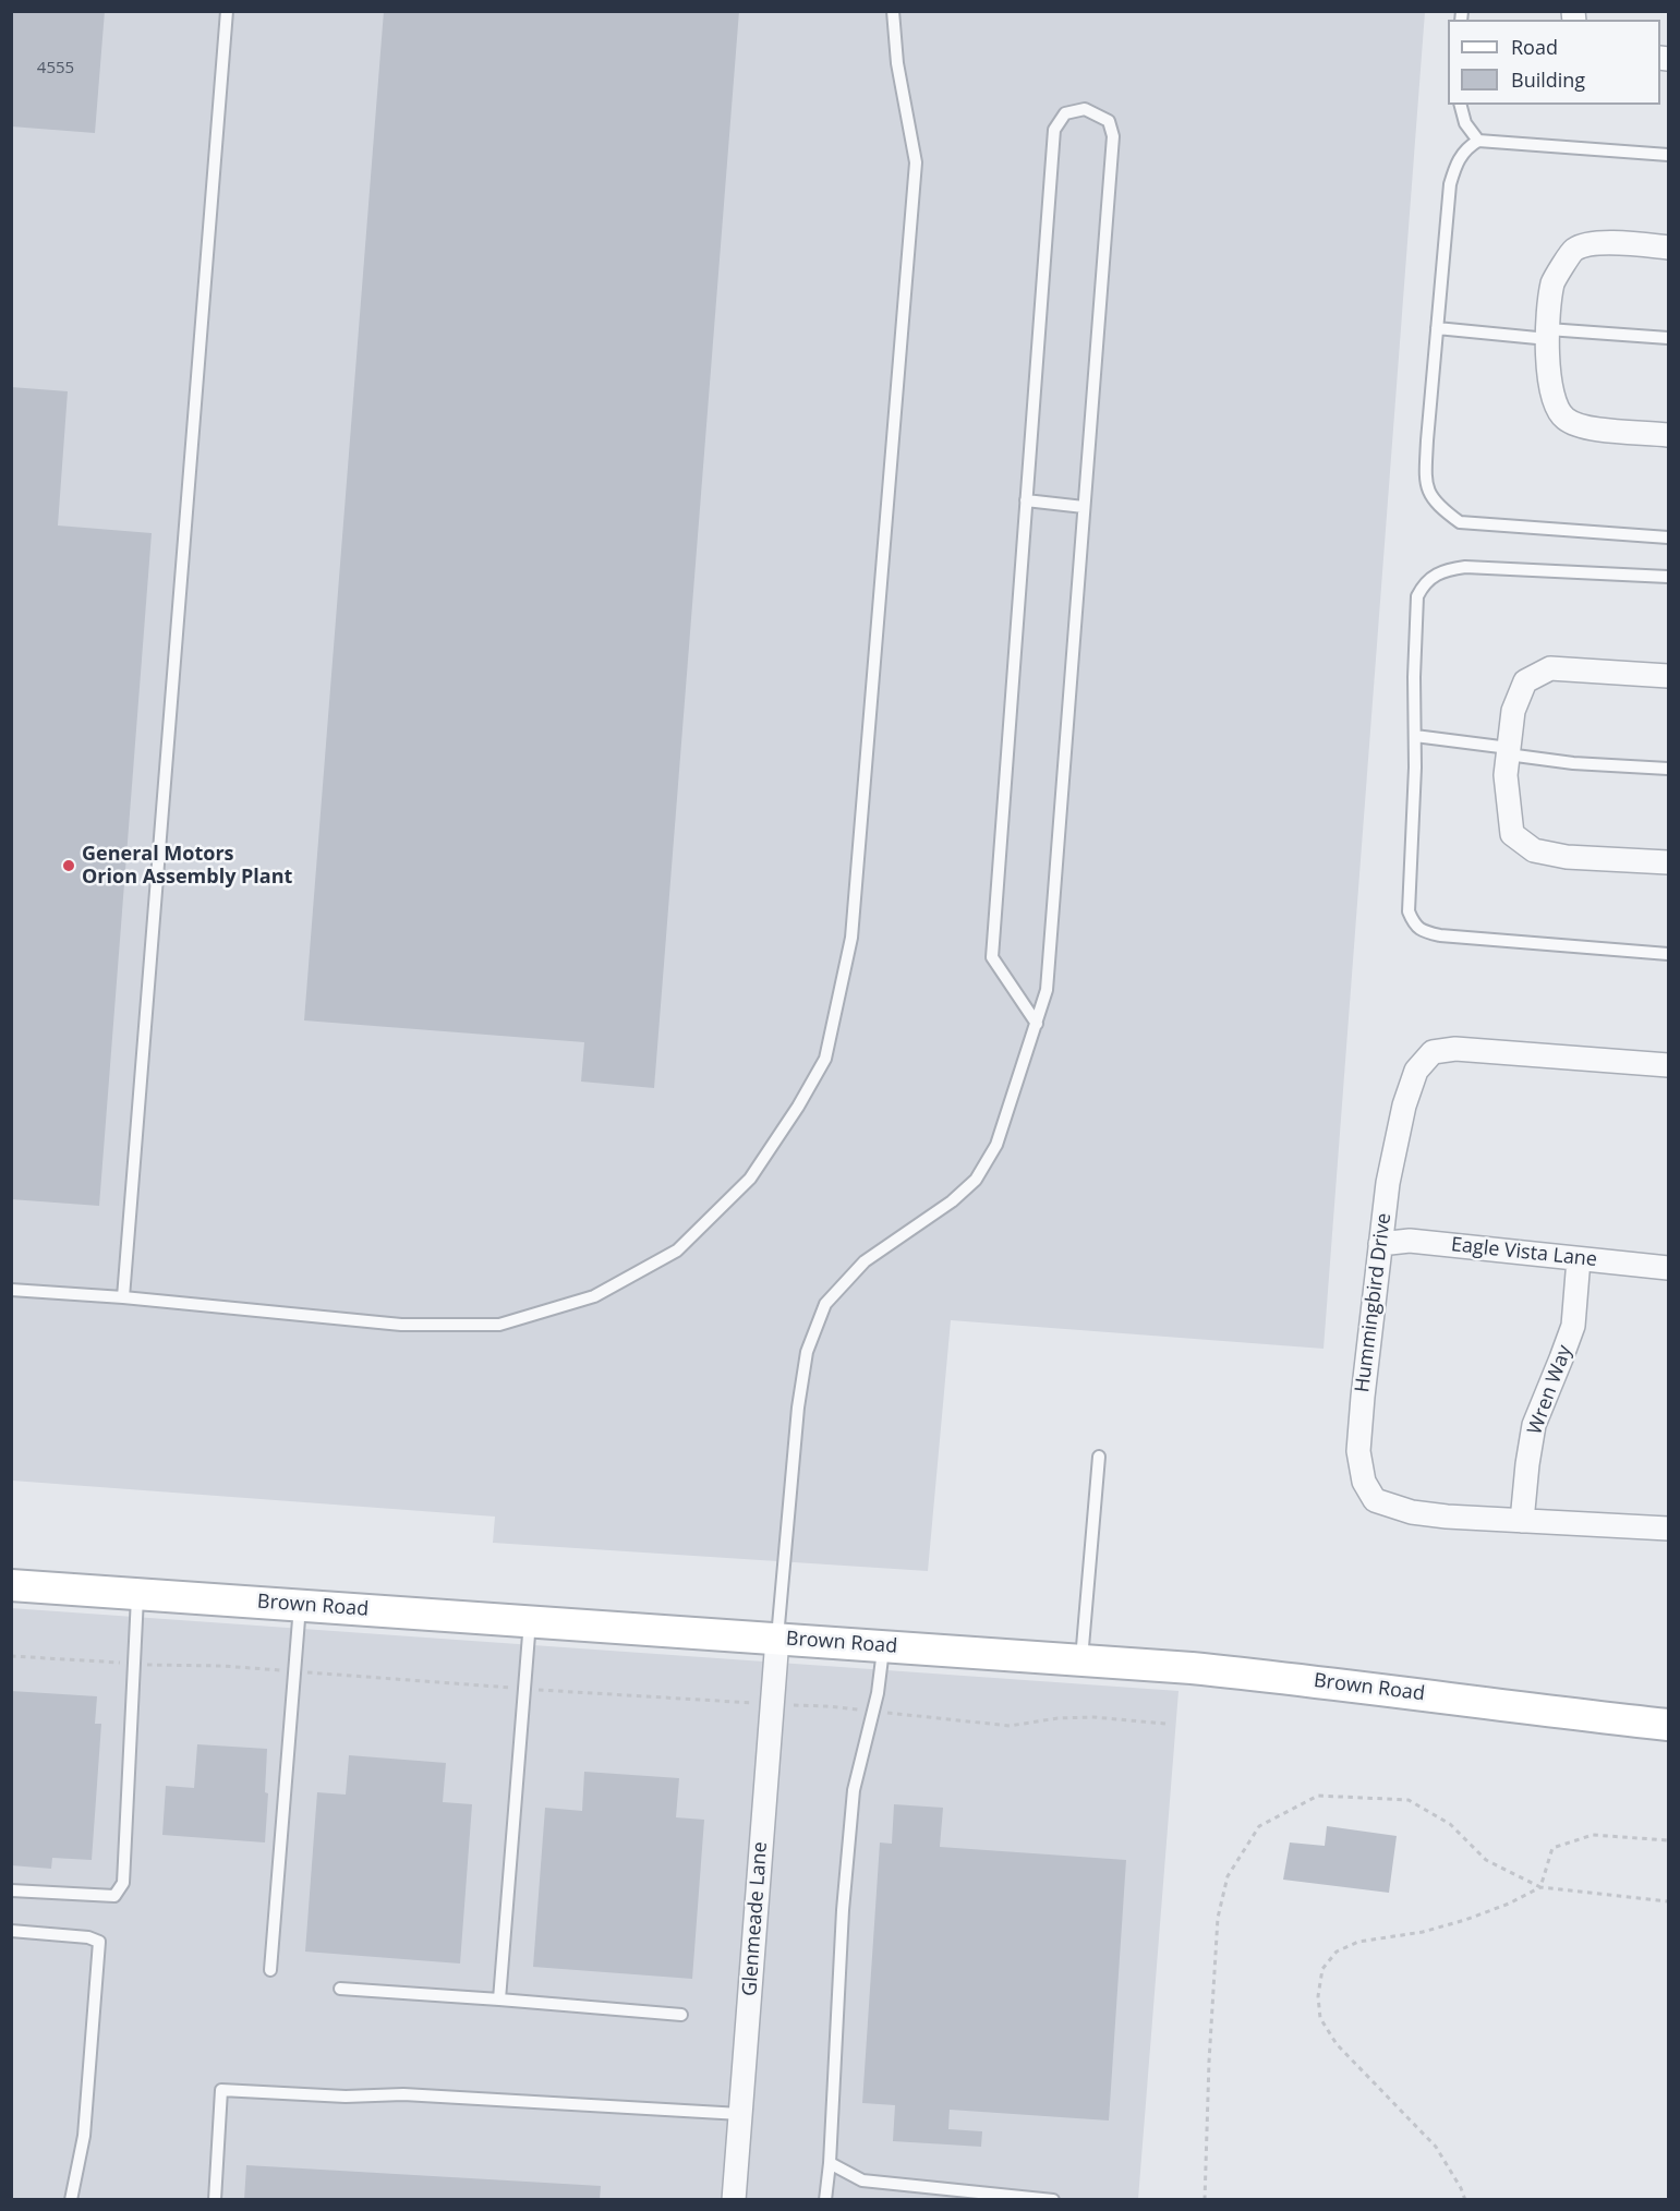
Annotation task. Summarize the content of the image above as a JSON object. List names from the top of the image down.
{
  "streets": {
    "main road": ["Brown Road"],
    "street": [
      "Eagle Vista Lane",
      "Hummingbird Drive",
      "Wren Way",
      "Glenmeade Lane"
    ]
  },
  "crossings": [
    ["Eagle Vista Lane", "Hummingbird Drive"],
    ["Eagle Vista Lane", "Wren Way"],
    ["Hummingbird Drive", "Wren Way"],
    ["Brown Road", "Glenmeade Lane"]
  ],
  "places": ["General Motors Orion Assembly Plant"],
  "house_numbers": ["4555"],
  "legend": ["Road", "Building"]
}
